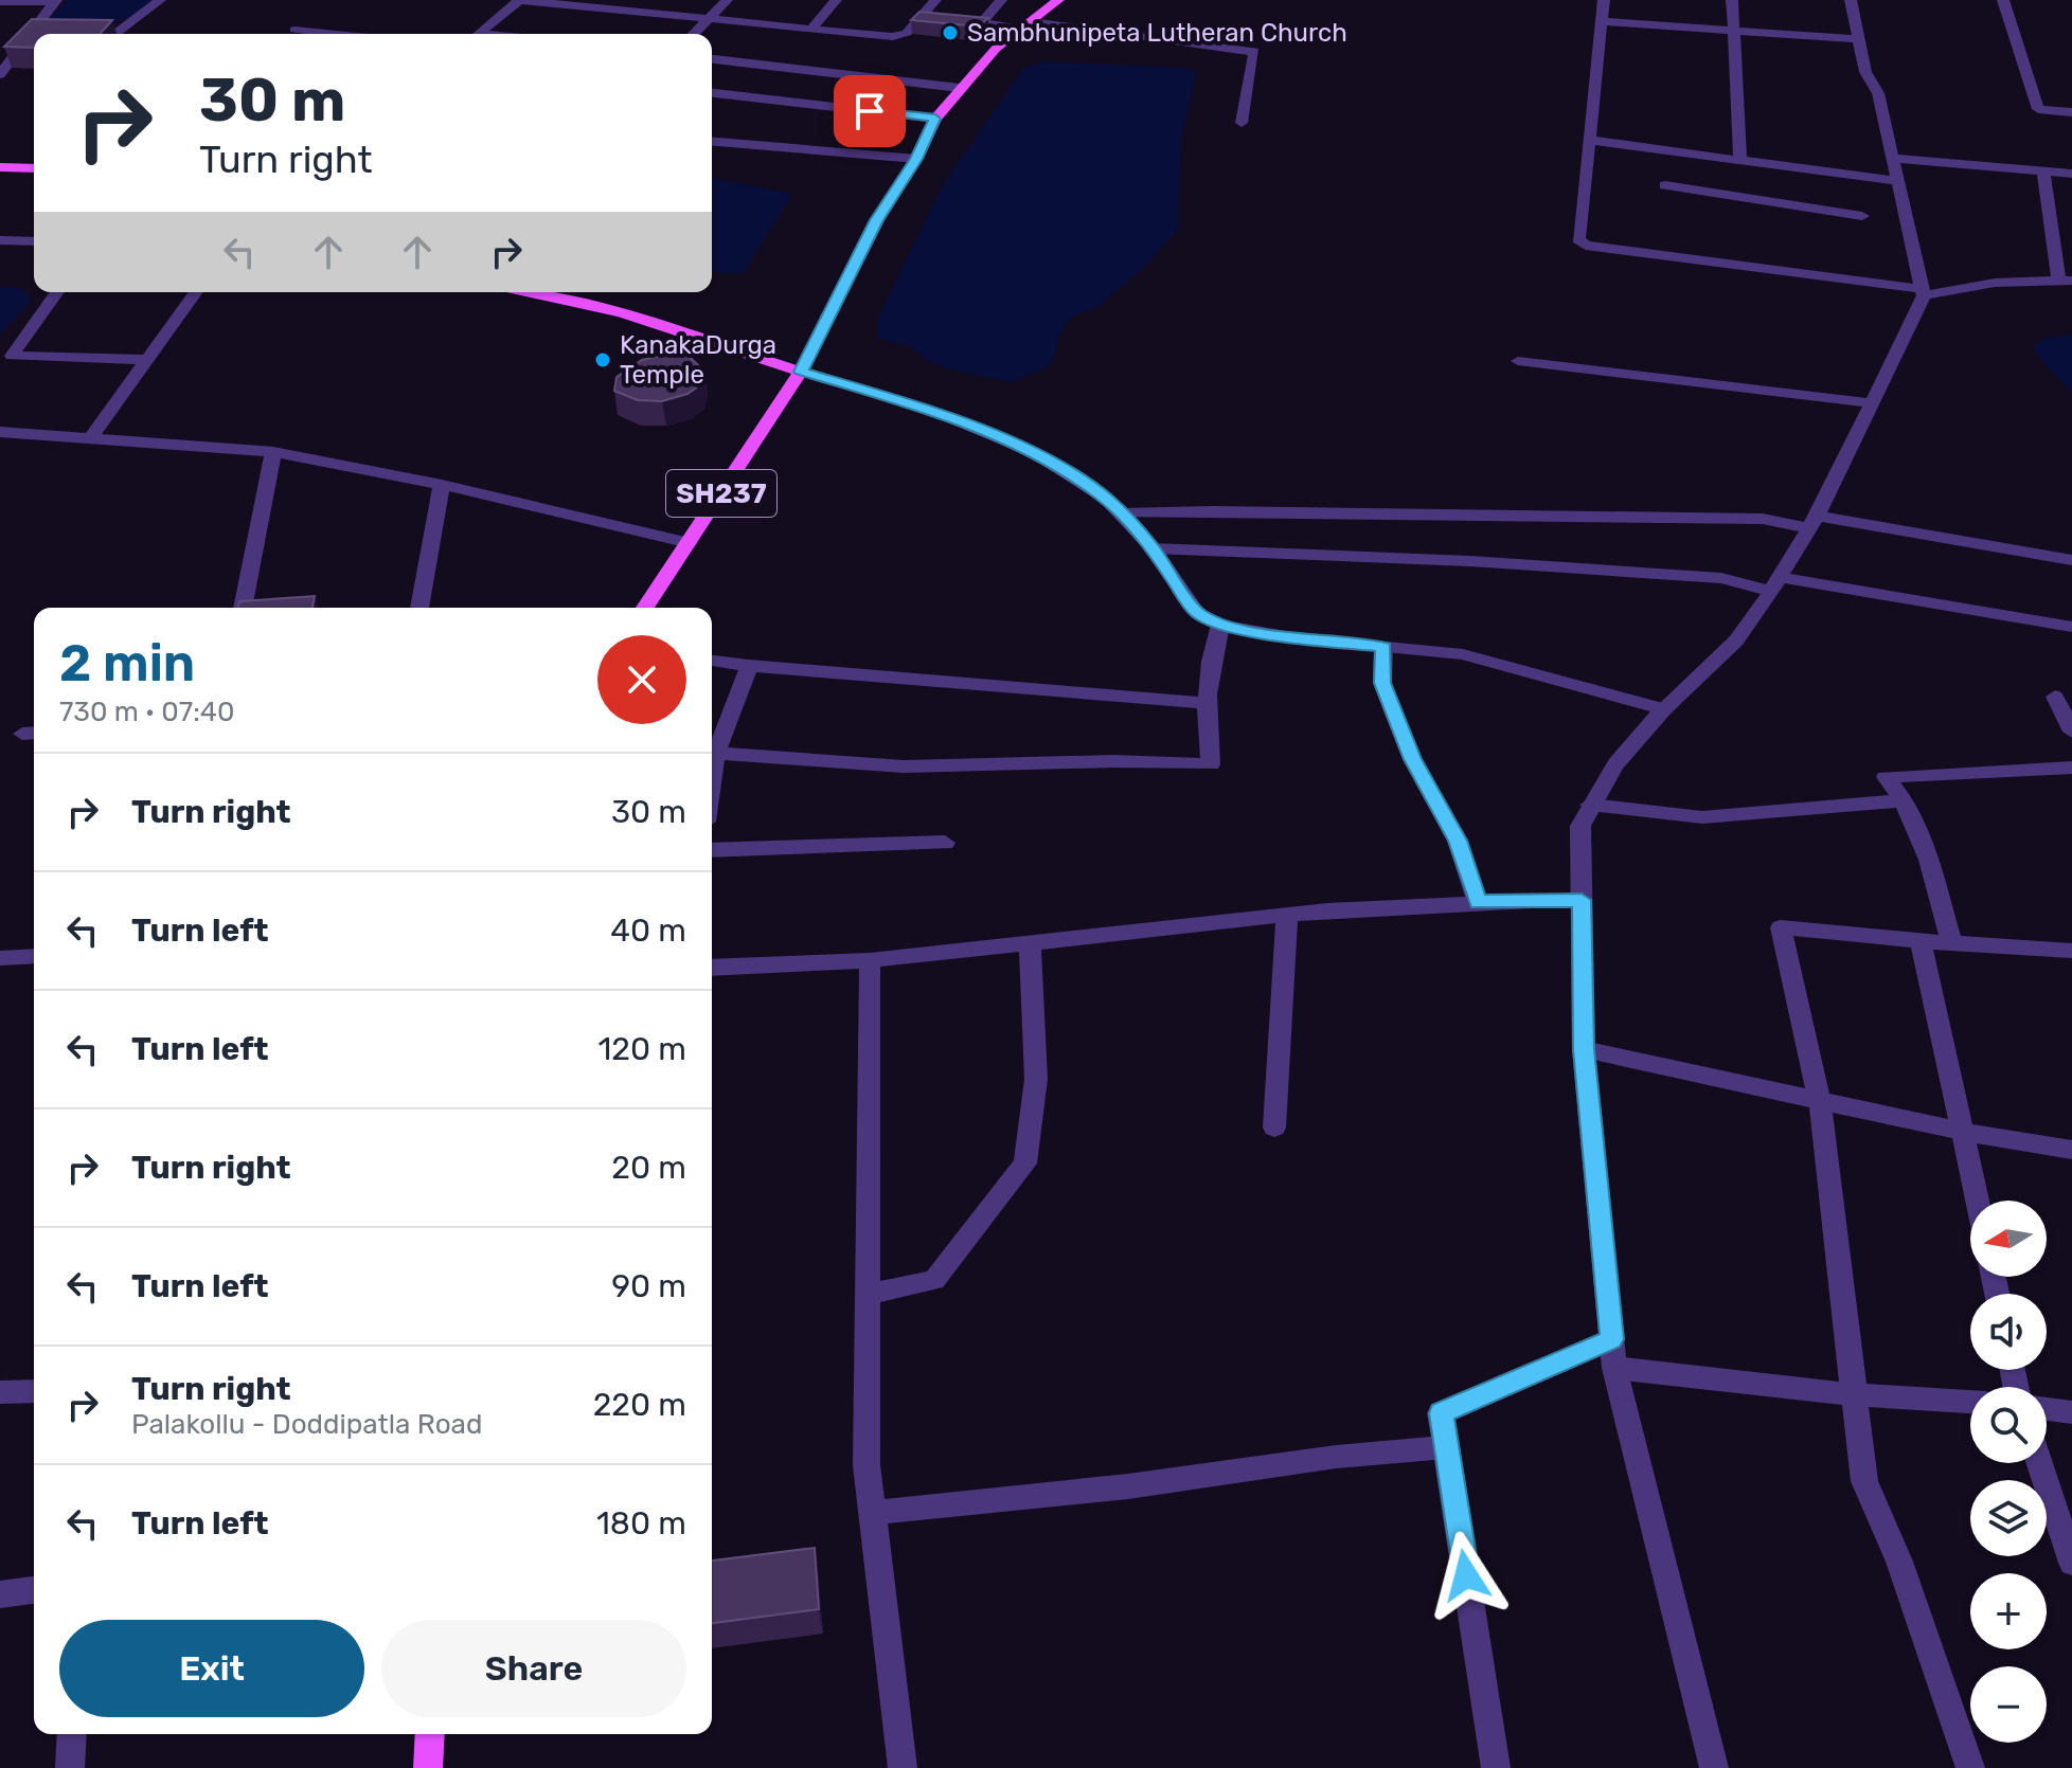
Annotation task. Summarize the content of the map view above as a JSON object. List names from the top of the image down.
{
  "streets": {
    "main road": ["SH237"]
  },
  "places": ["Sambhunipeta Lutheran Church", "KanakaDurga Temple"],
  "north": "left",
  "page": {
    "turn": ["30 m", "Turn right"],
    "heading": ["2 min", "730 m · 07:40"],
    "list": [
      {
        "name": "Turn right",
        "value": "30 m"
      },
      {
        "name": "Turn left",
        "value": "40 m"
      },
      {
        "name": "Turn left",
        "value": "120 m"
      },
      {
        "name": "Turn right",
        "value": "20 m"
      },
      {
        "name": "Turn left",
        "value": "90 m"
      },
      {
        "name": "Turn right",
        "note": "Palakollu - Doddipatla Road",
        "value": "220 m"
      },
      {
        "name": "Turn left",
        "value": "180 m"
      }
    ],
    "map_buttons": ["+", "−"],
    "buttons": ["Exit", "Share"]
  }
}
